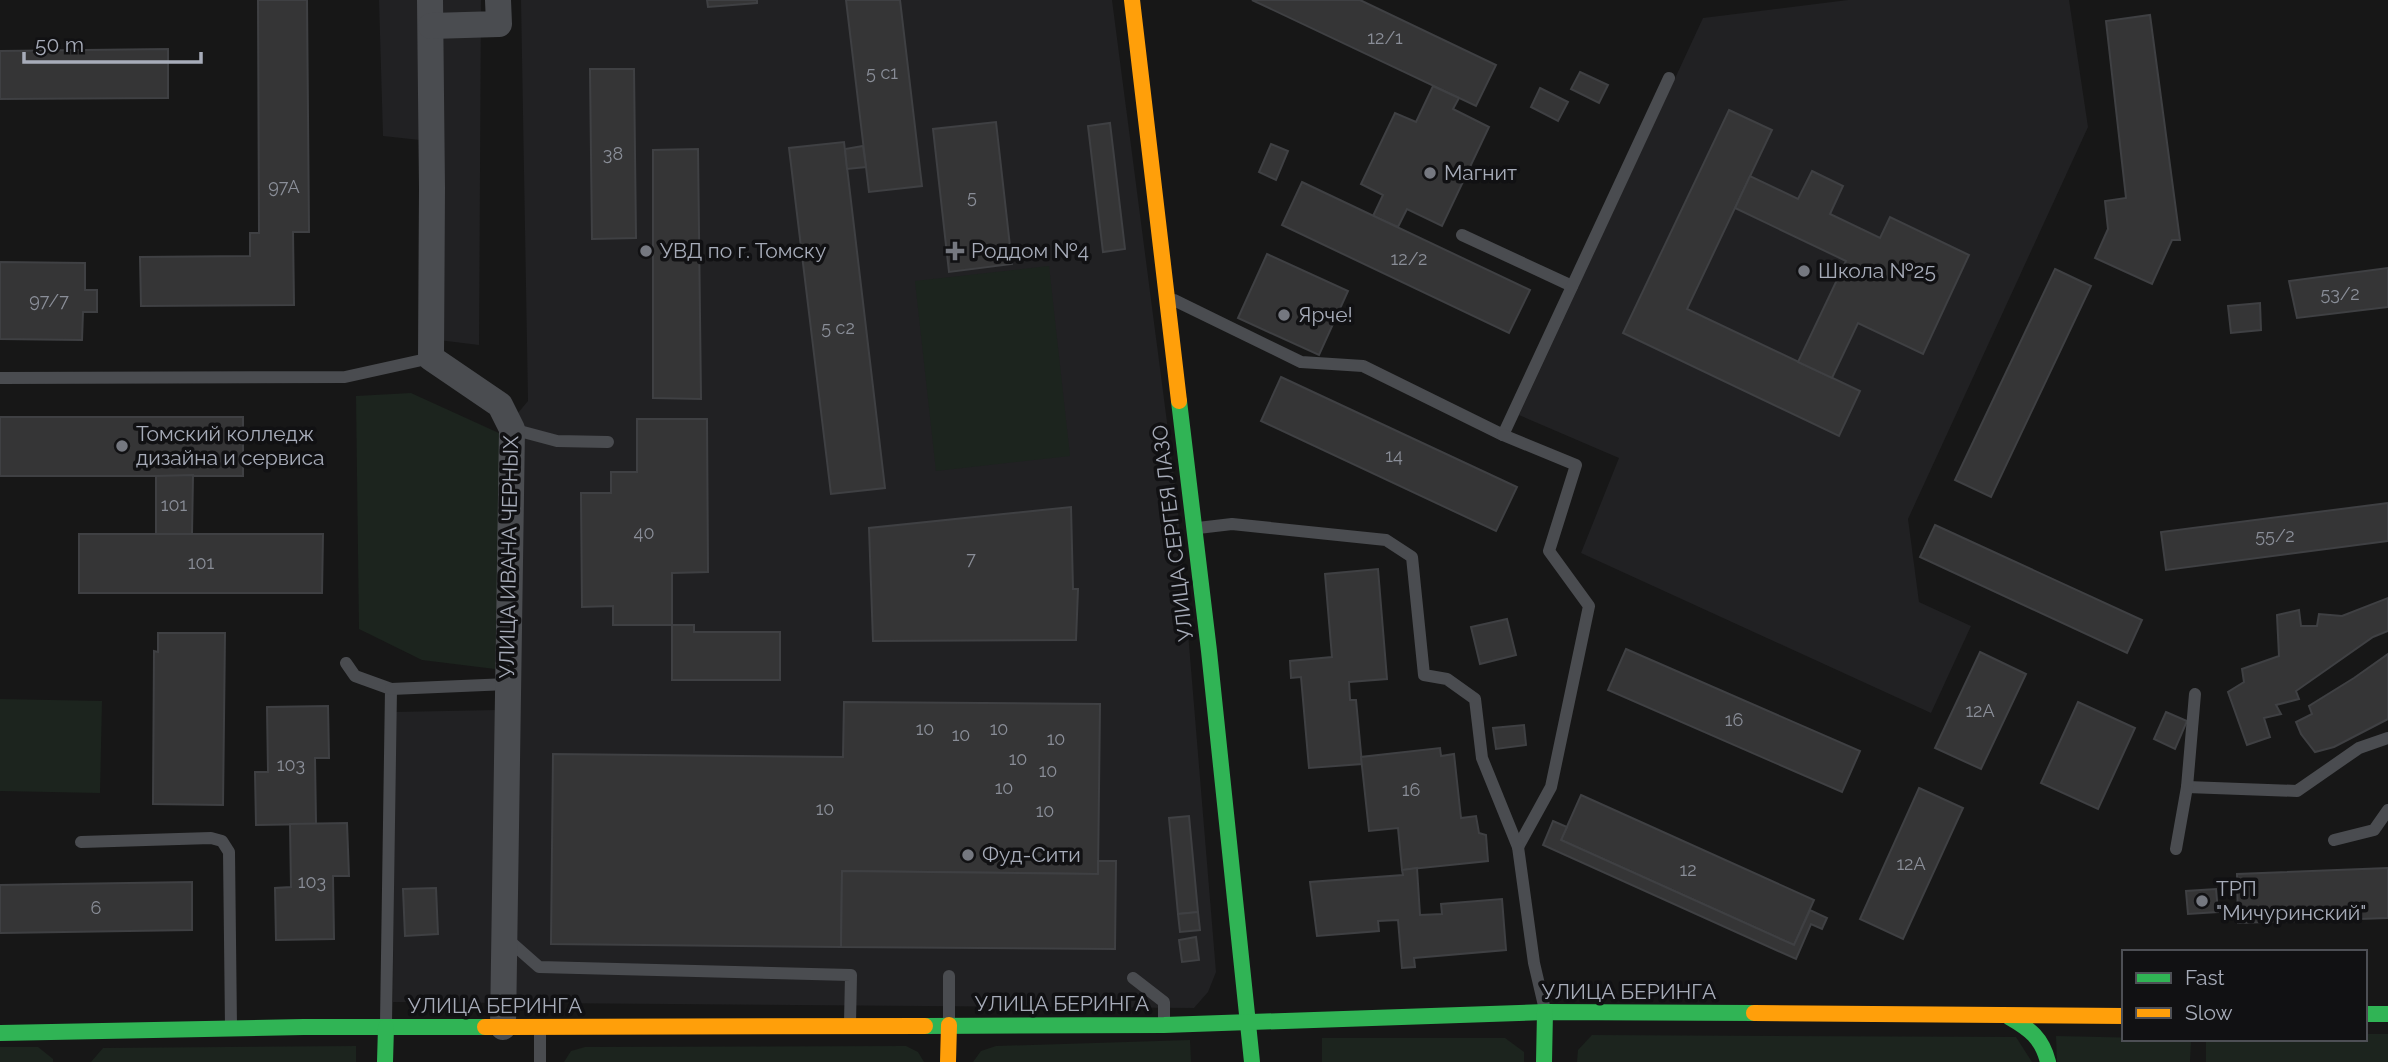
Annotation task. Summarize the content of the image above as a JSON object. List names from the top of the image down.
{
  "streets": {
    "street": ["УЛИЦА СЕРГЕЯ ЛАЗО", "УЛИЦА ИВАНА ЧЕРНЫХ", "УЛИЦА БЕРИНГА"]
  },
  "crossings": [
    ["УЛИЦА СЕРГЕЯ ЛАЗО", "УЛИЦА БЕРИНГА"],
    ["УЛИЦА ИВАНА ЧЕРНЫХ", "УЛИЦА БЕРИНГА"]
  ],
  "places": {
    "other": [
      "Магнит",
      "УВД по г. Томску",
      "Школа №25",
      "Ярче!",
      "Томский колледж дизайна и сервиса",
      "Фуд-Сити",
      "ТРП \"Мичуринский\""
    ],
    "health": ["Роддом №4"]
  },
  "house_numbers": [
    "12/1",
    "5 с1",
    "38",
    "97А",
    "5",
    "12/2",
    "53/2",
    "97/7",
    "5 с2",
    "14",
    "101",
    "40",
    "55/2",
    "7",
    "101",
    "12А",
    "16",
    "10",
    "10",
    "10",
    "10",
    "10",
    "103",
    "10",
    "10",
    "16",
    "10",
    "10",
    "12А",
    "12",
    "103",
    "6"
  ],
  "legend": ["Fast", "Slow"],
  "scale_bar": "50 m"
}
